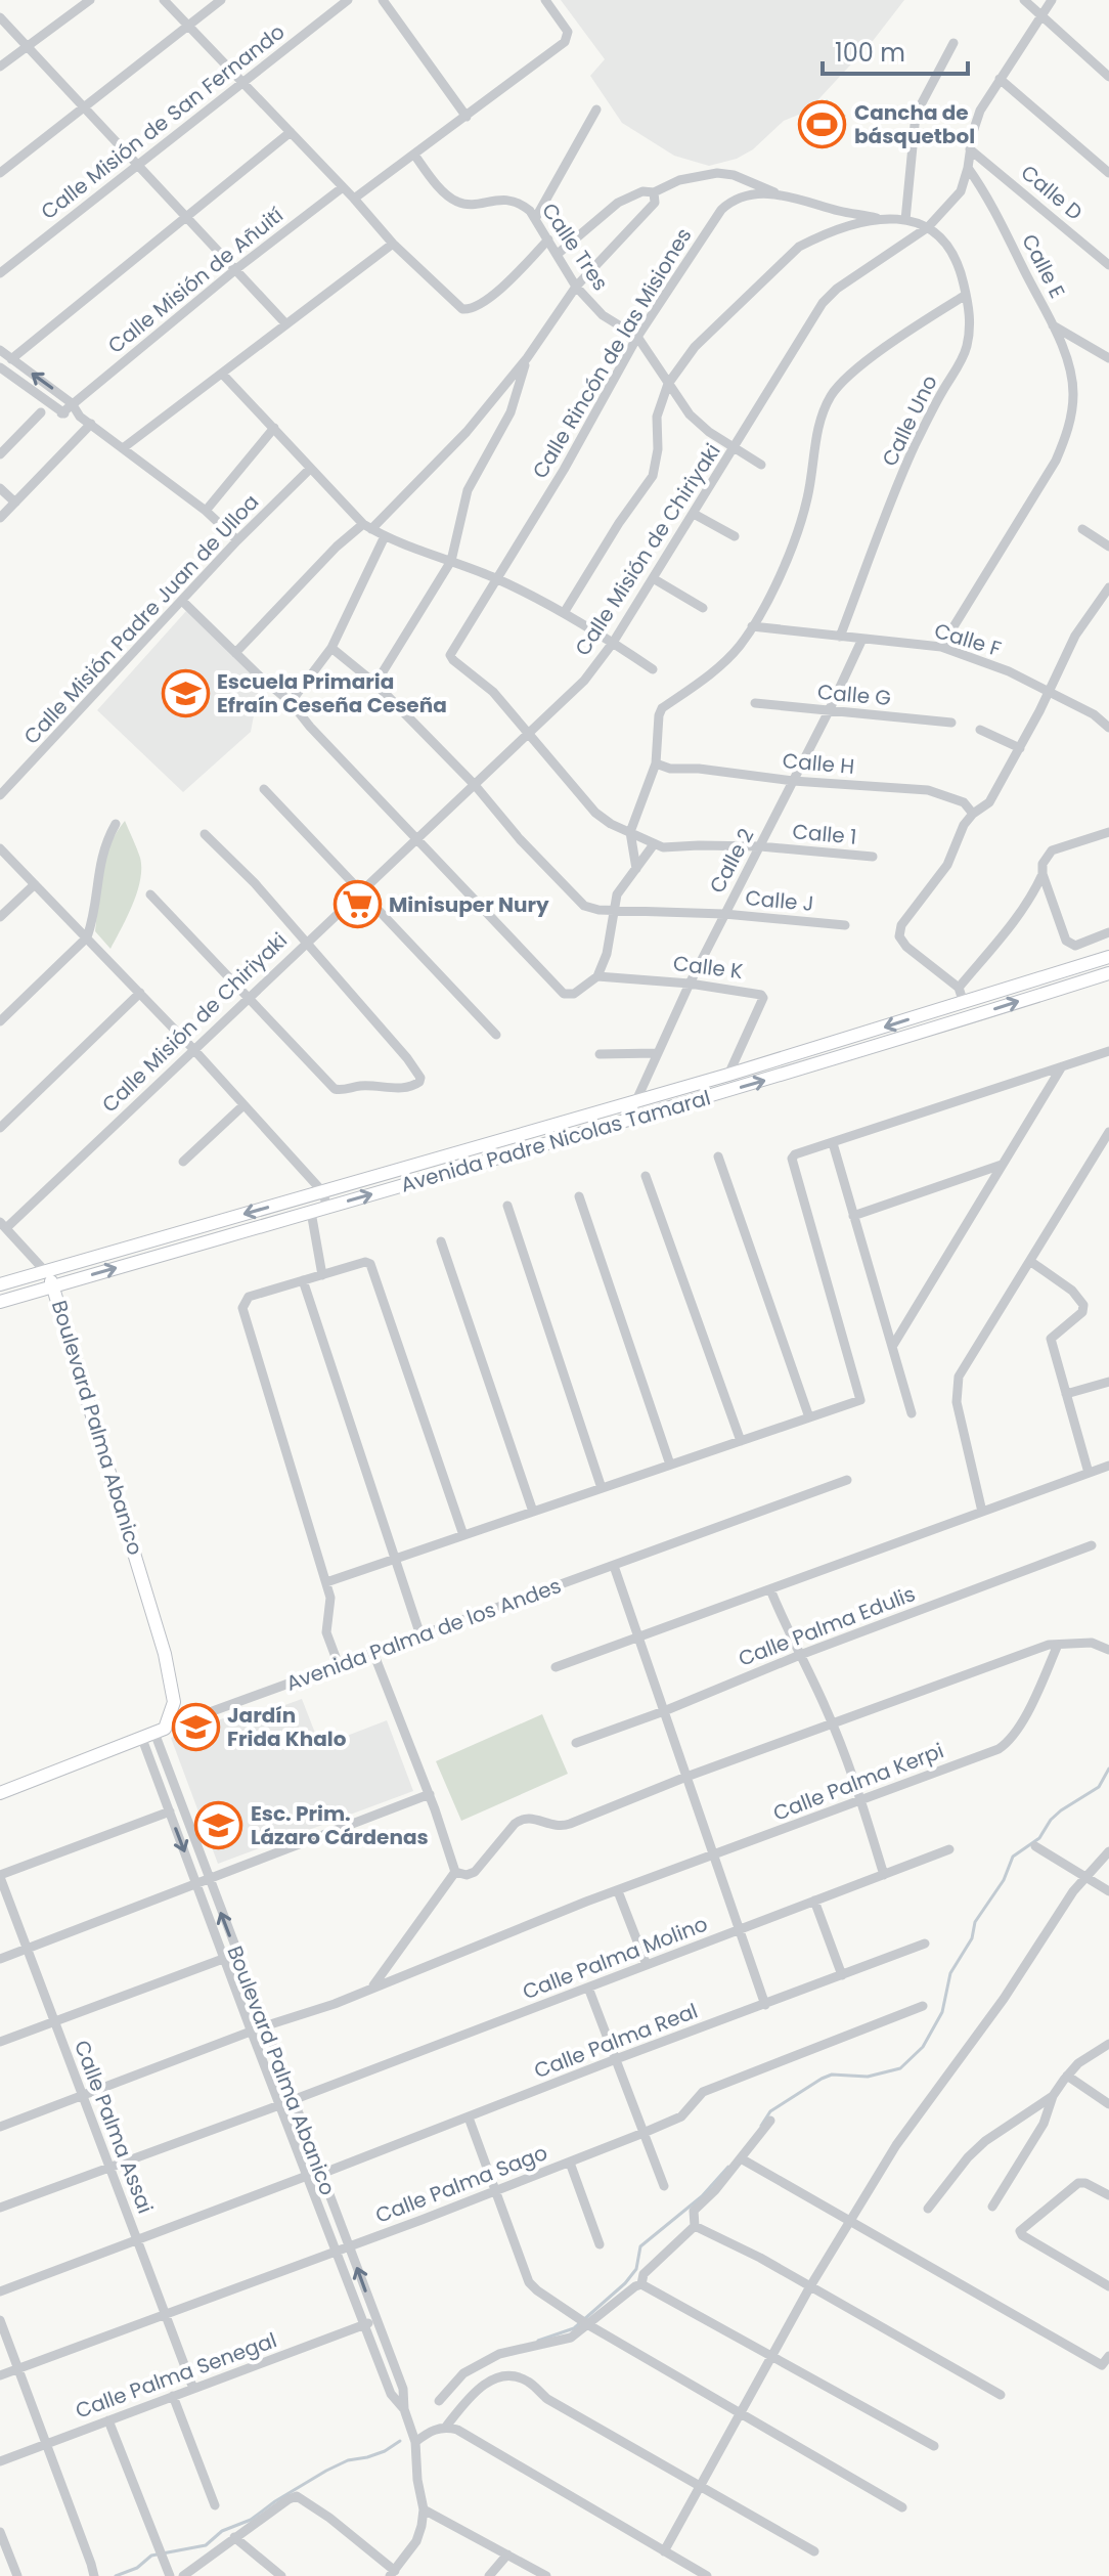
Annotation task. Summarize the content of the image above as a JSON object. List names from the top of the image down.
{
  "streets": {
    "street": [
      "Calle Misión de San Fernando",
      "Calle D",
      "Calle Tres",
      "Calle E",
      "Calle Misión de Añuití",
      "Calle Rincón de las Misiones",
      "Calle Uno",
      "Calle Misión de Chiriyaki",
      "Calle Misión Padre Juan de Ulloa",
      "Calle F",
      "Calle G",
      "Calle H",
      "Calle 1",
      "Calle 2",
      "Calle J",
      "Calle K",
      "Avenida Padre Nicolas Tamaral",
      "Boulevard Palma Abanico",
      "Calle Palma Edulis",
      "Avenida Palma de los Andes",
      "Calle Palma Kerpi",
      "Calle Palma Molino",
      "Calle Palma Real",
      "Calle Palma Assai",
      "Calle Palma Sago",
      "Calle Palma Senegal"
    ]
  },
  "crossings": [
    ["Calle D", "Calle Misión de Chiriyaki"],
    ["Calle Tres", "Calle Rincón de las Misiones"],
    ["Calle Tres", "Calle Misión de Chiriyaki"],
    ["Calle E", "Calle Misión de Chiriyaki"],
    ["Calle Rincón de las Misiones", "Calle Uno"],
    ["Calle Rincón de las Misiones", "Calle Misión de Chiriyaki"],
    ["Calle Rincón de las Misiones", "Calle 1"],
    ["Calle Uno", "Calle Misión de Chiriyaki"],
    ["Calle Uno", "Calle F"],
    ["Calle Misión de Chiriyaki", "Calle 1"],
    ["Calle Misión de Chiriyaki", "Calle J"],
    ["Calle F", "Calle 2"],
    ["Calle G", "Calle 2"],
    ["Calle H", "Calle 2"],
    ["Calle 1", "Calle 2"],
    ["Calle 2", "Calle J"],
    ["Calle 2", "Calle K"],
    ["Calle 2", "Avenida Padre Nicolas Tamaral"],
    ["Calle K", "Avenida Padre Nicolas Tamaral"],
    ["Avenida Padre Nicolas Tamaral", "Boulevard Palma Abanico"],
    ["Boulevard Palma Abanico", "Avenida Palma de los Andes"],
    ["Boulevard Palma Abanico", "Calle Palma Kerpi"],
    ["Boulevard Palma Abanico", "Calle Palma Molino"],
    ["Boulevard Palma Abanico", "Calle Palma Real"],
    ["Boulevard Palma Abanico", "Calle Palma Sago"],
    ["Boulevard Palma Abanico", "Calle Palma Senegal"],
    ["Calle Palma Assai", "Calle Palma Sago"],
    ["Calle Palma Assai", "Calle Palma Senegal"]
  ],
  "places": {
    "sports": ["Cancha de básquetbol"],
    "school or university": ["Escuela Primaria Efraín Ceseña Ceseña", "Jardín Frida Khalo", "Esc. Prim. Lázaro Cárdenas"],
    "supermarket": ["Minisuper Nury"]
  },
  "scale_bar": "100 m"
}
